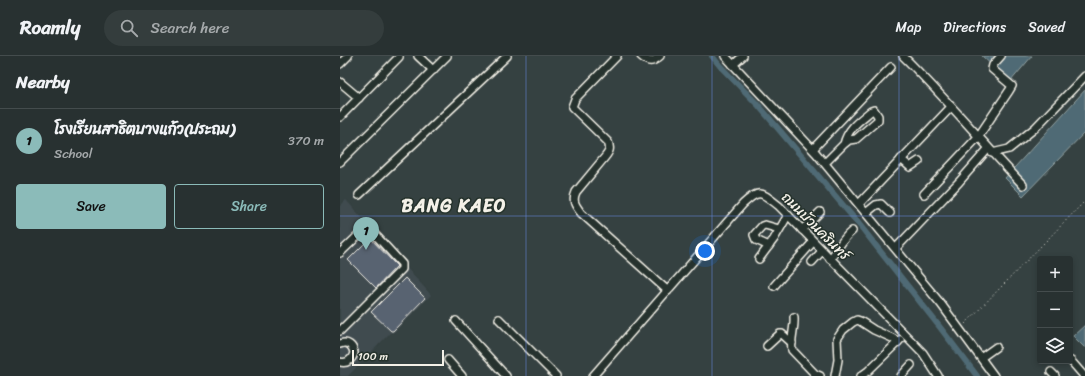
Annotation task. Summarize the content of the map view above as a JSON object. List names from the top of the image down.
{
  "streets": {
    "street": ["ถนนบัวนครินทร์"]
  },
  "districts": ["BANG KAEO"],
  "scale_bar": "100 m",
  "page": {
    "header": "Roamly",
    "search": "Search here",
    "nav": ["Map", "Directions", "Saved"],
    "heading": "Nearby",
    "list": [
      {
        "mark": "1",
        "name": "โรงเรียนสาธิตบางแก้ว(ประถม)",
        "note": "School",
        "value": "370 m"
      }
    ],
    "buttons": ["Save", "Share"],
    "pins": "1",
    "map_buttons": ["+", "−"],
    "scale": "100 m"
  }
}
